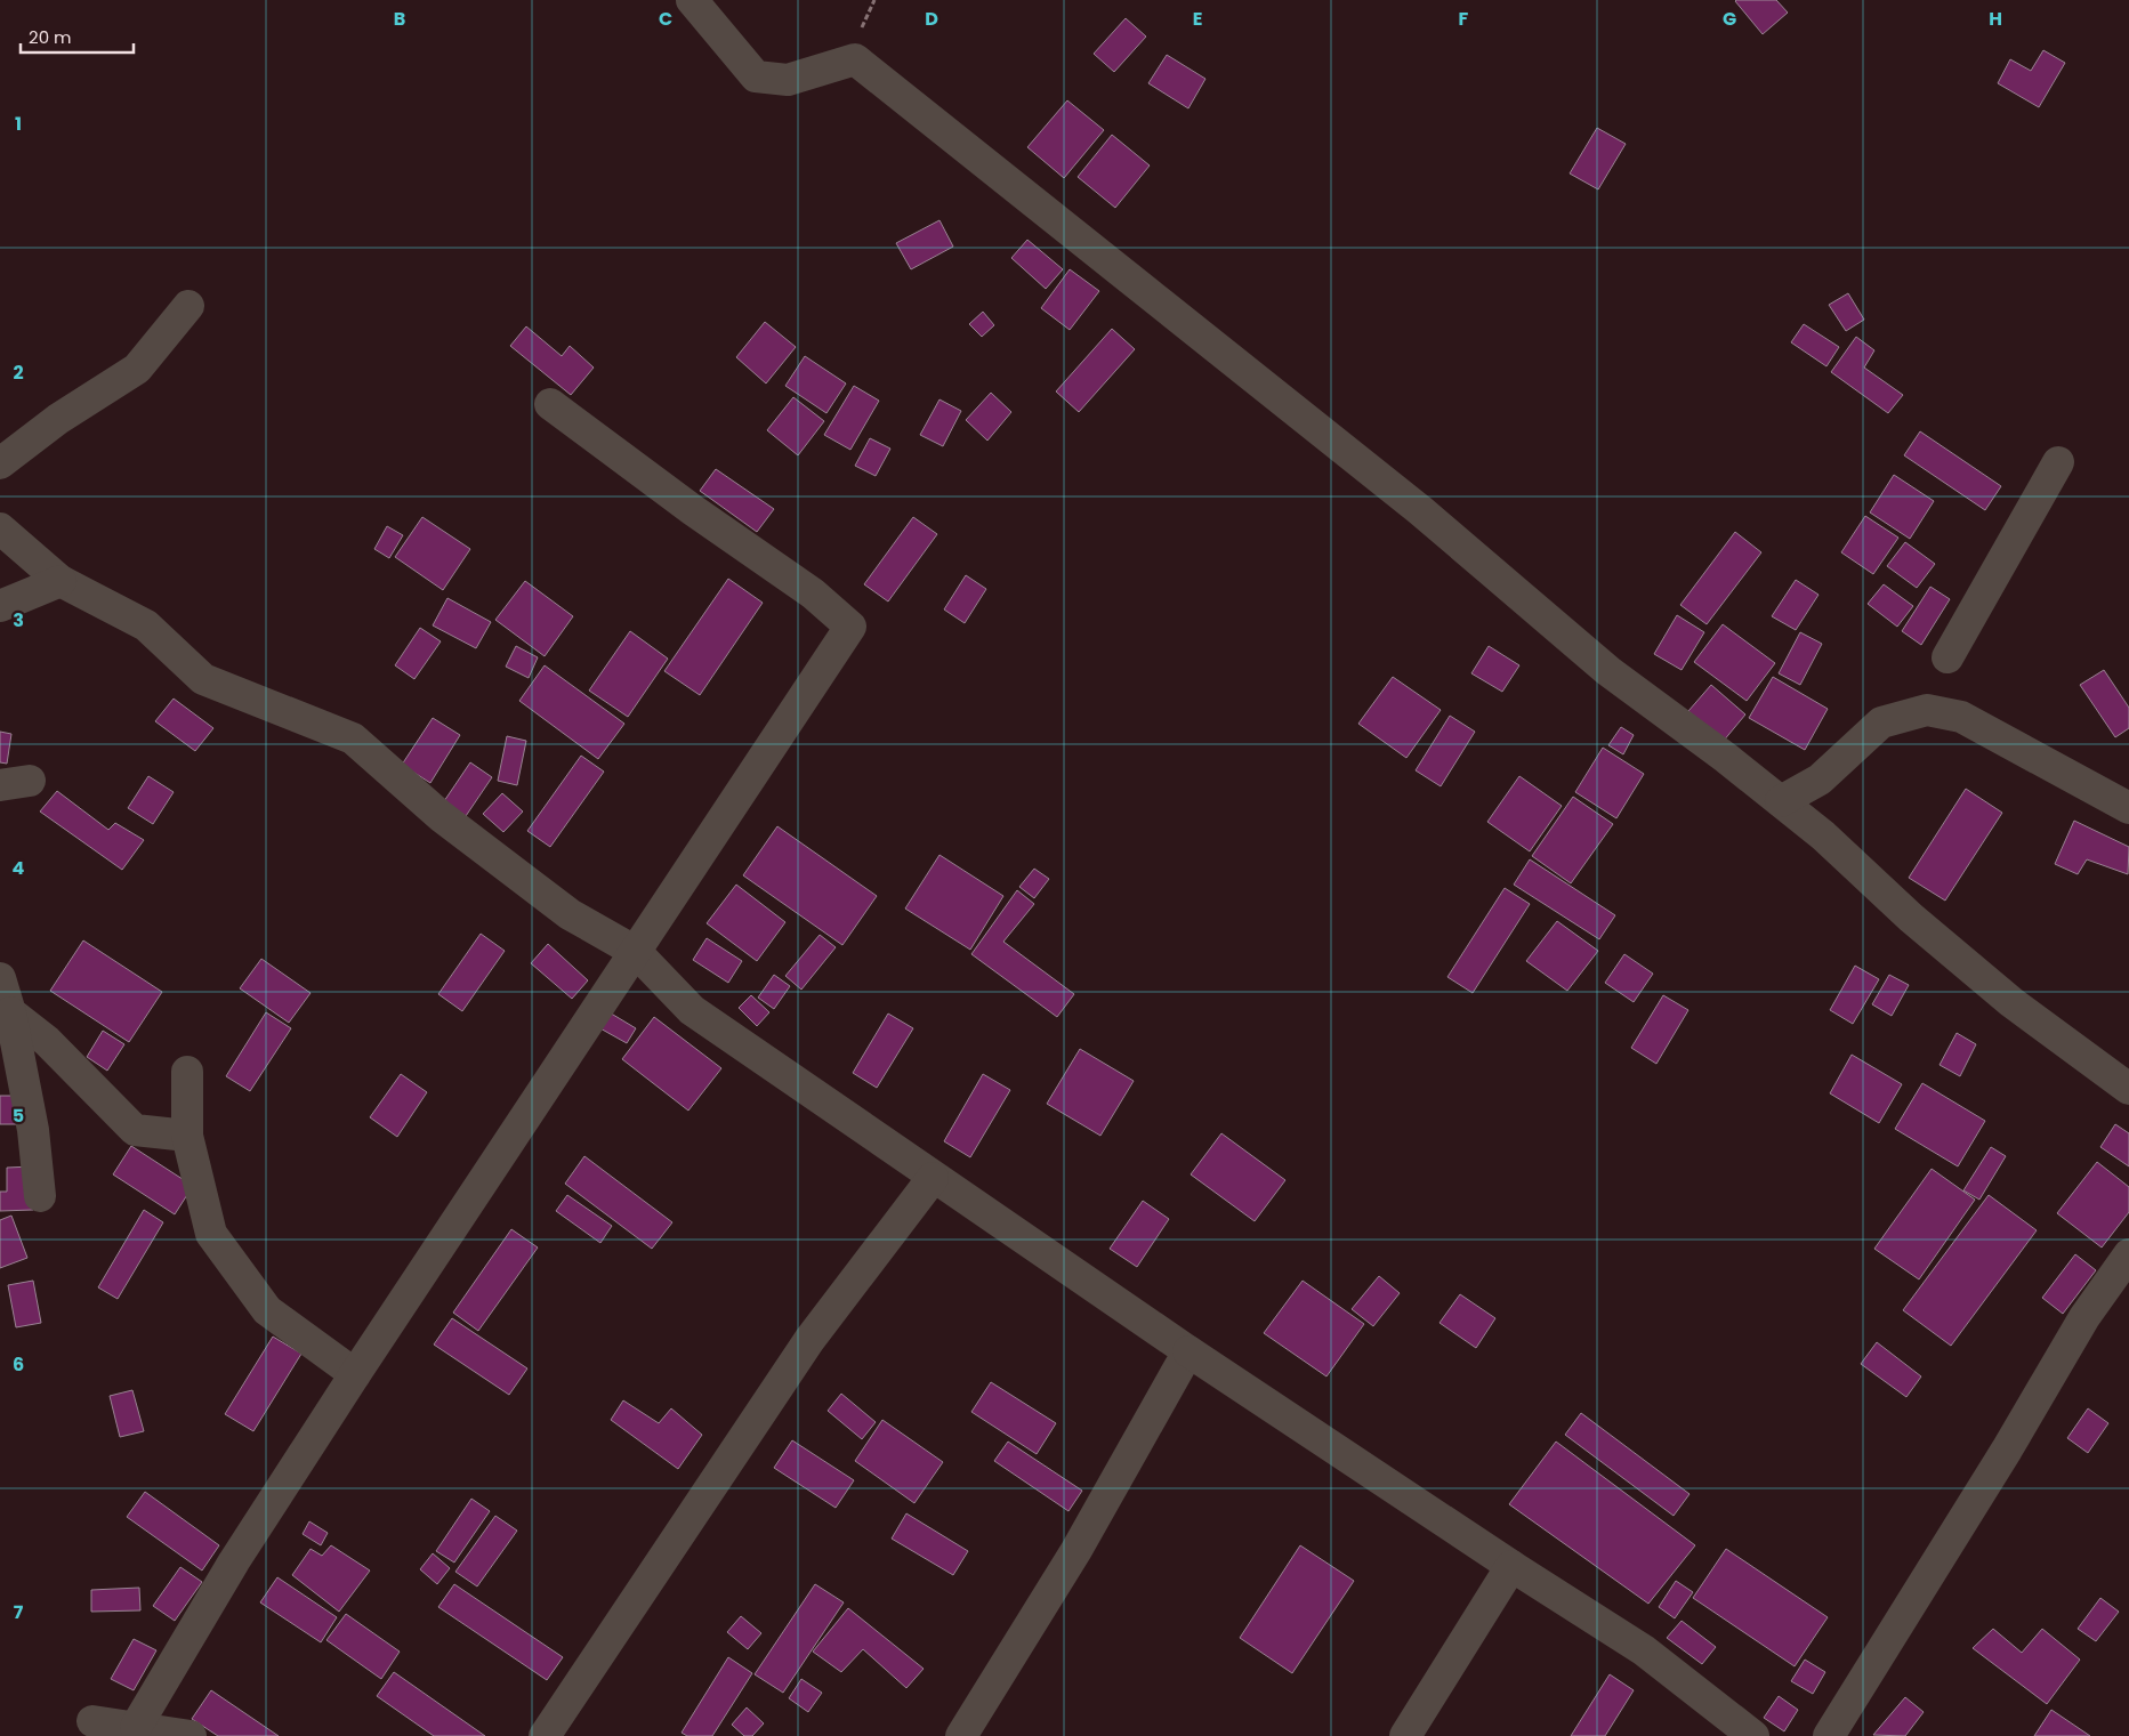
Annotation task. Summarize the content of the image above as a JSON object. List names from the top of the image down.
{
  "scale_bar": "20 m",
  "grid": {
    "columns": [
      "B",
      "C",
      "D",
      "E",
      "F",
      "G",
      "H"
    ],
    "rows": [
      "1",
      "2",
      "3",
      "4",
      "5",
      "6",
      "7"
    ]
  }
}
